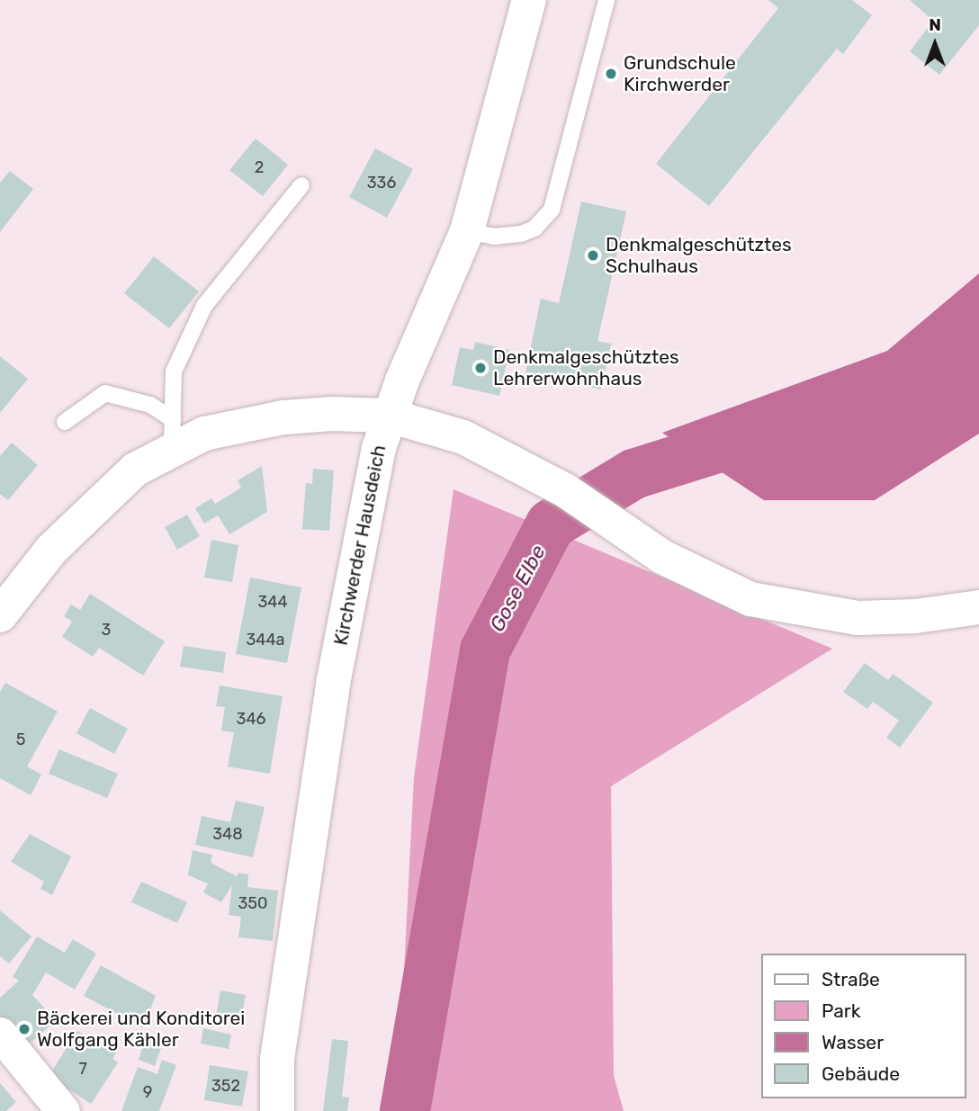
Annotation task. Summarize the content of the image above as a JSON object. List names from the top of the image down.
{
  "streets": {
    "street": ["Kirchwerder Hausdeich"]
  },
  "water": ["Gose Elbe"],
  "places": [
    "Grundschule Kirchwerder",
    "Denkmalgeschütztes Schulhaus",
    "Denkmalgeschütztes Lehrerwohnhaus",
    "Bäckerei und Konditorei Wolfgang Kähler"
  ],
  "house_numbers": [
    "2",
    "336",
    "344",
    "3",
    "344a",
    "346",
    "5",
    "348",
    "350",
    "7",
    "352",
    "9"
  ],
  "legend": [
    "Straße",
    "Park",
    "Wasser",
    "Gebäude"
  ],
  "north": "top"
}
